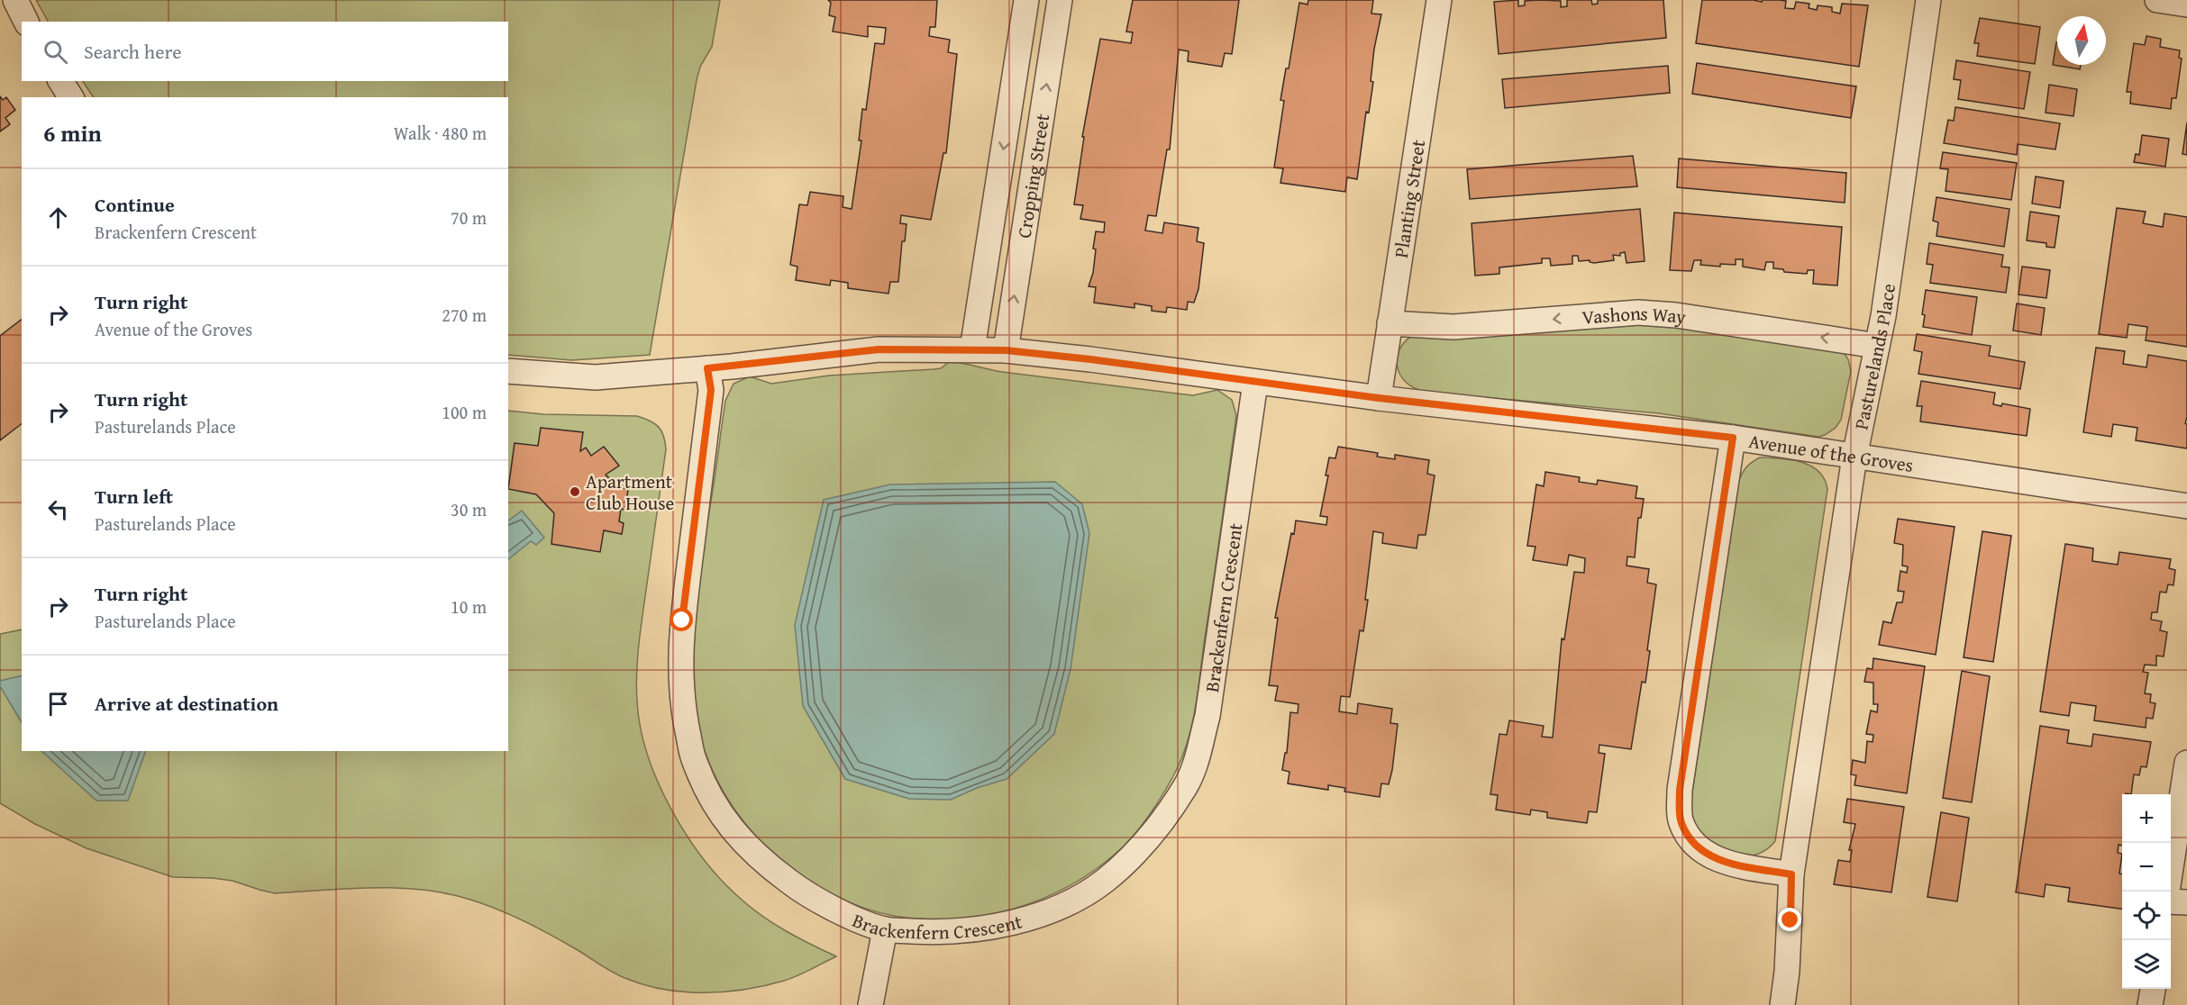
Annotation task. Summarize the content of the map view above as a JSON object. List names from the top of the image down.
{
  "streets": {
    "street": [
      "Cropping Street",
      "Planting Street",
      "Vashons Way",
      "Pasturelands Place",
      "Avenue of the Groves",
      "Brackenfern Crescent"
    ]
  },
  "crossings": [
    ["Cropping Street", "Avenue of the Groves"],
    ["Planting Street", "Vashons Way"],
    ["Planting Street", "Avenue of the Groves"],
    ["Vashons Way", "Pasturelands Place"],
    ["Pasturelands Place", "Avenue of the Groves"],
    ["Avenue of the Groves", "Brackenfern Crescent"]
  ],
  "one_way": ["Vashons Way"],
  "places": ["Apartment Club House"],
  "north": "top",
  "page": {
    "search": "Search here",
    "heading": ["6 min", "Walk · 480 m"],
    "list": [
      ["Continue", "Brackenfern Crescent", "70 m"],
      ["Turn right", "Avenue of the Groves", "270 m"],
      ["Turn right", "Pasturelands Place", "100 m"],
      ["Turn left", "Pasturelands Place", "30 m"],
      ["Turn right", "Pasturelands Place", "10 m"],
      "Arrive at destination"
    ],
    "map_buttons": ["+", "−"]
  }
}
